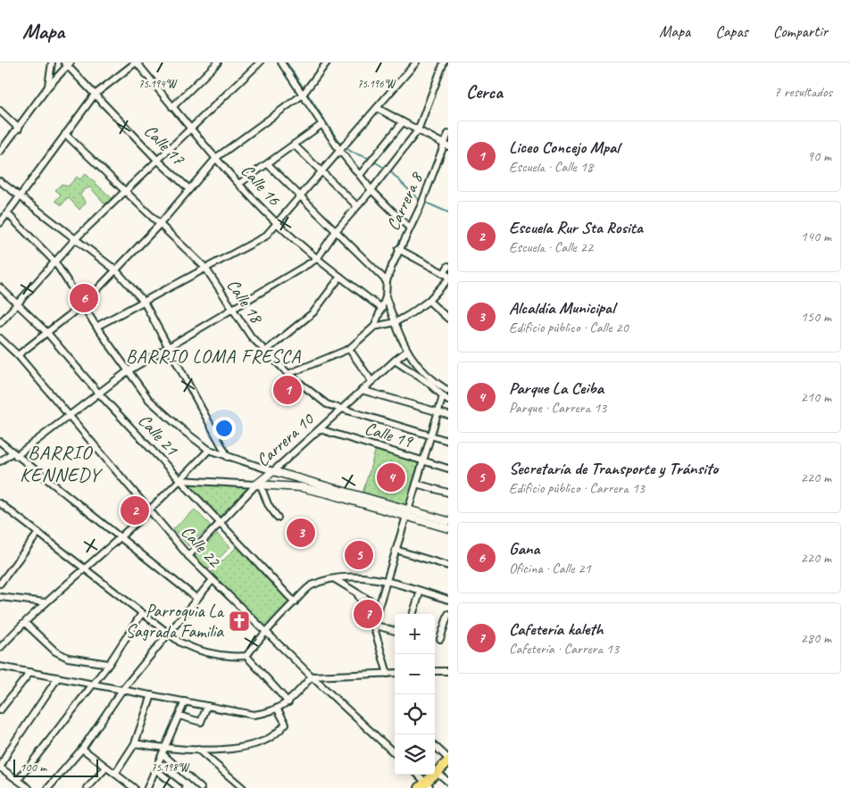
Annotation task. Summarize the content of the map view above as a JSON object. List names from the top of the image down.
{
  "streets": {
    "street": [
      "Calle 17",
      "Calle 16",
      "Carrera 8",
      "Calle 18",
      "Calle 21",
      "Calle 19",
      "Carrera 10",
      "Calle 22"
    ]
  },
  "crossings": [
    ["Calle 18", "Carrera 10"],
    ["Calle 21", "Carrera 10"],
    ["Calle 19", "Carrera 10"],
    ["Carrera 10", "Calle 22"]
  ],
  "districts": ["BARRIO LOMA FRESCA", "BARRIO KENNEDY"],
  "places": {
    "church": ["Parroquia La Sagrada Familia"]
  },
  "scale_bar": "100 m",
  "page": {
    "header": "Mapa",
    "nav": ["Mapa", "Capas", "Compartir"],
    "heading": ["Cerca", "7 resultados"],
    "list": [
      {
        "mark": "1",
        "name": "Liceo Concejo Mpal",
        "note": "Escuela · Calle 18",
        "value": "90 m"
      },
      {
        "mark": "2",
        "name": "Escuela Rur Sta Rosita",
        "note": "Escuela · Calle 22",
        "value": "140 m"
      },
      {
        "mark": "3",
        "name": "Alcaldía Municipal",
        "note": "Edificio público · Calle 20",
        "value": "150 m"
      },
      {
        "mark": "4",
        "name": "Parque La Ceiba",
        "note": "Parque · Carrera 13",
        "value": "210 m"
      },
      {
        "mark": "5",
        "name": "Secretaría de Transporte y Tránsito",
        "note": "Edificio público · Carrera 13",
        "value": "220 m"
      },
      {
        "mark": "6",
        "name": "Gana",
        "note": "Oficina · Calle 21",
        "value": "220 m"
      },
      {
        "mark": "7",
        "name": "Cafetería kaleth",
        "note": "Cafetería · Carrera 13",
        "value": "280 m"
      }
    ],
    "pins": [
      "6",
      "1",
      "4",
      "2",
      "3",
      "5",
      "7"
    ],
    "map_buttons": ["+", "−"],
    "scale": "100 m"
  },
  "coordinates": ["75.194°W", "75.196°W", "75.198°W"]
}
